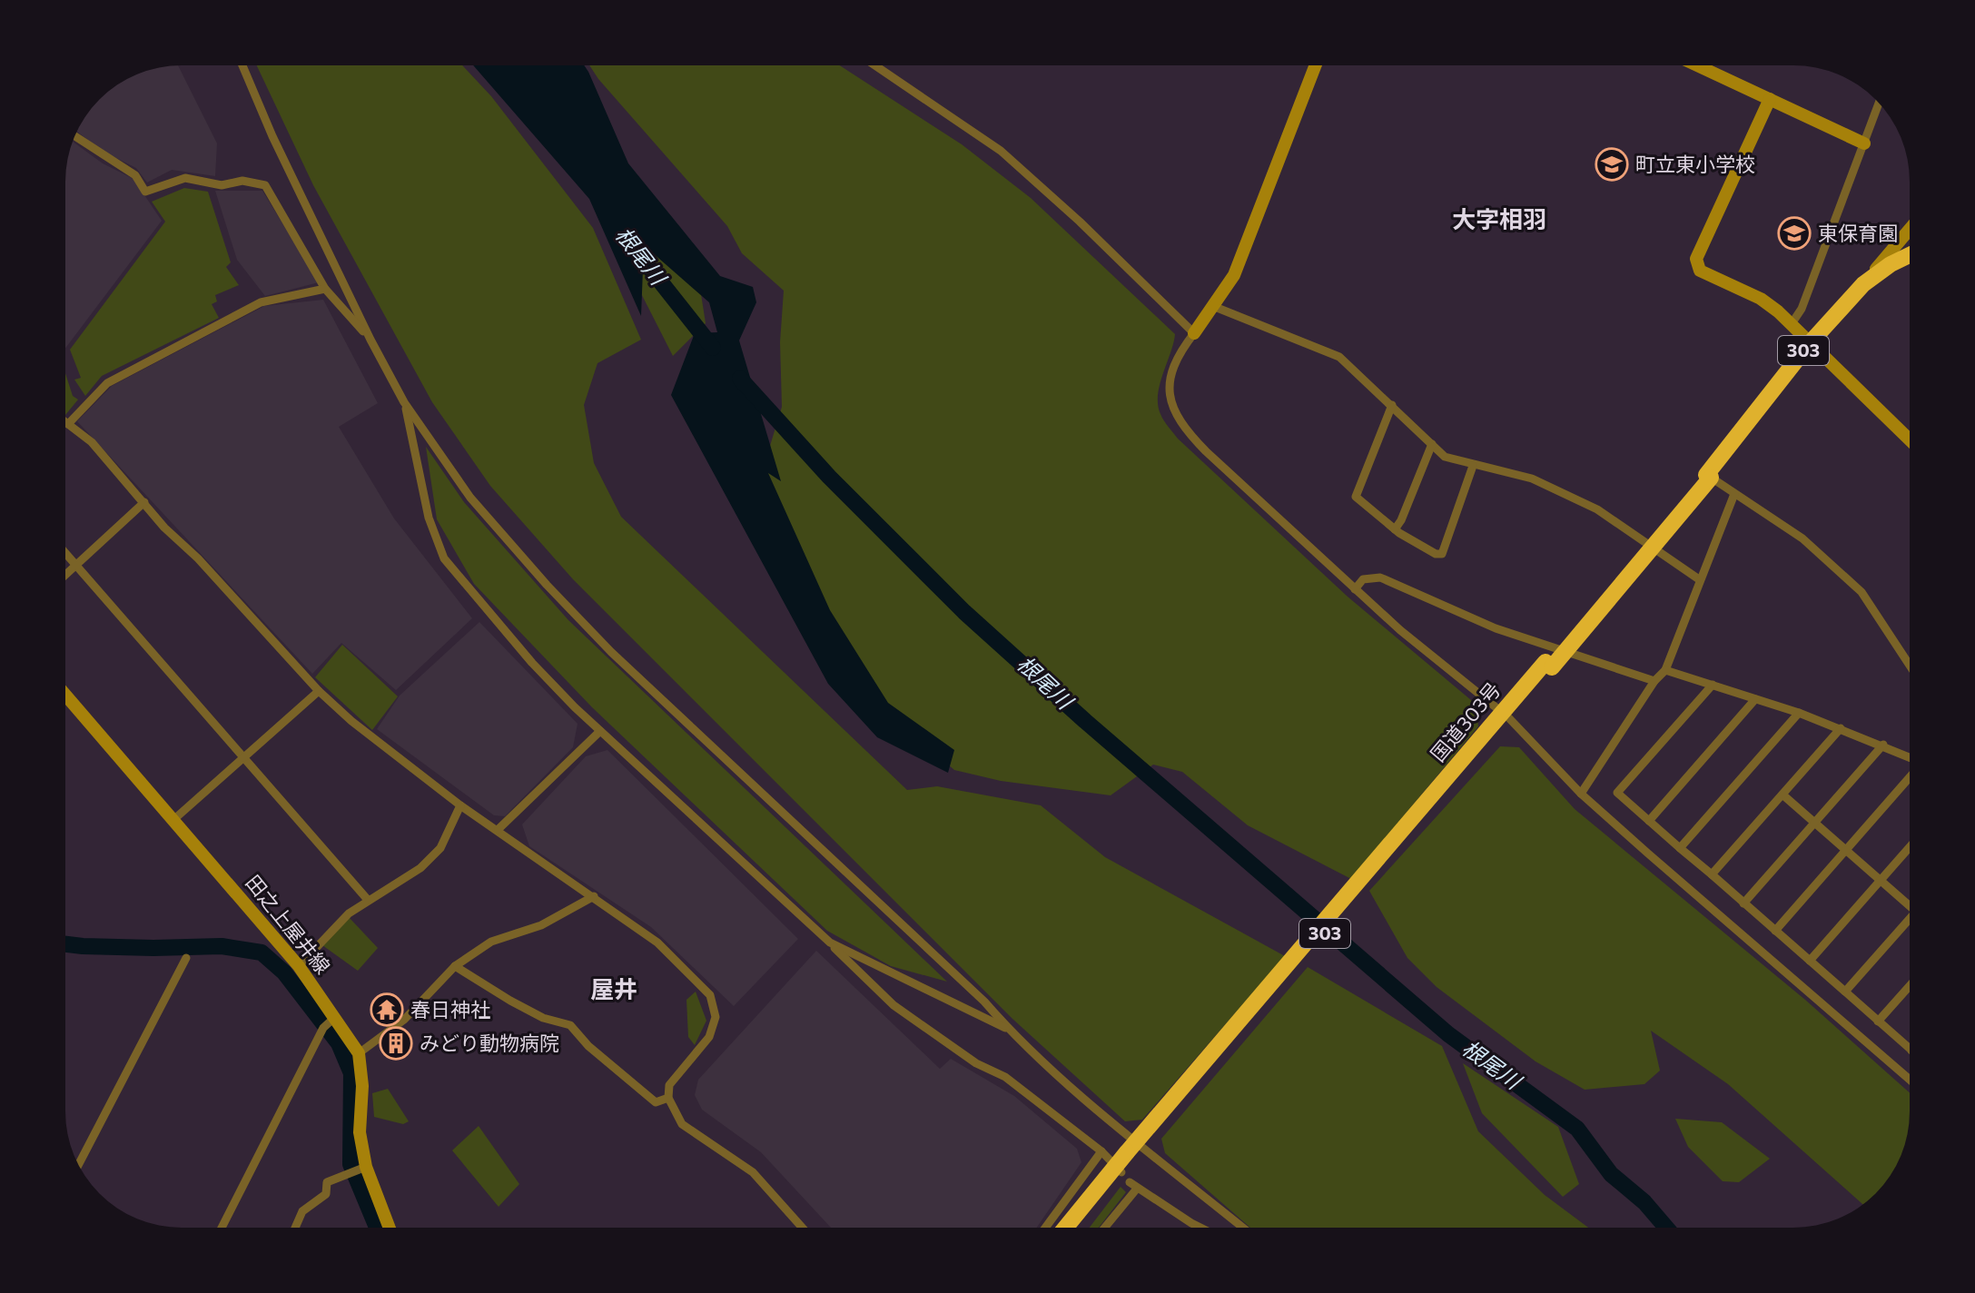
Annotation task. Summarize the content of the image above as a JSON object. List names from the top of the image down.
{
  "streets": {
    "highway": ["303", "国道303号"],
    "street": ["田之上屋井線"]
  },
  "districts": ["大字相羽", "屋井"],
  "water": ["根尾川"],
  "places": {
    "school or university": ["町立東小学校", "東保育園"],
    "temple": ["春日神社"],
    "building": ["みどり動物病院"]
  }
}
